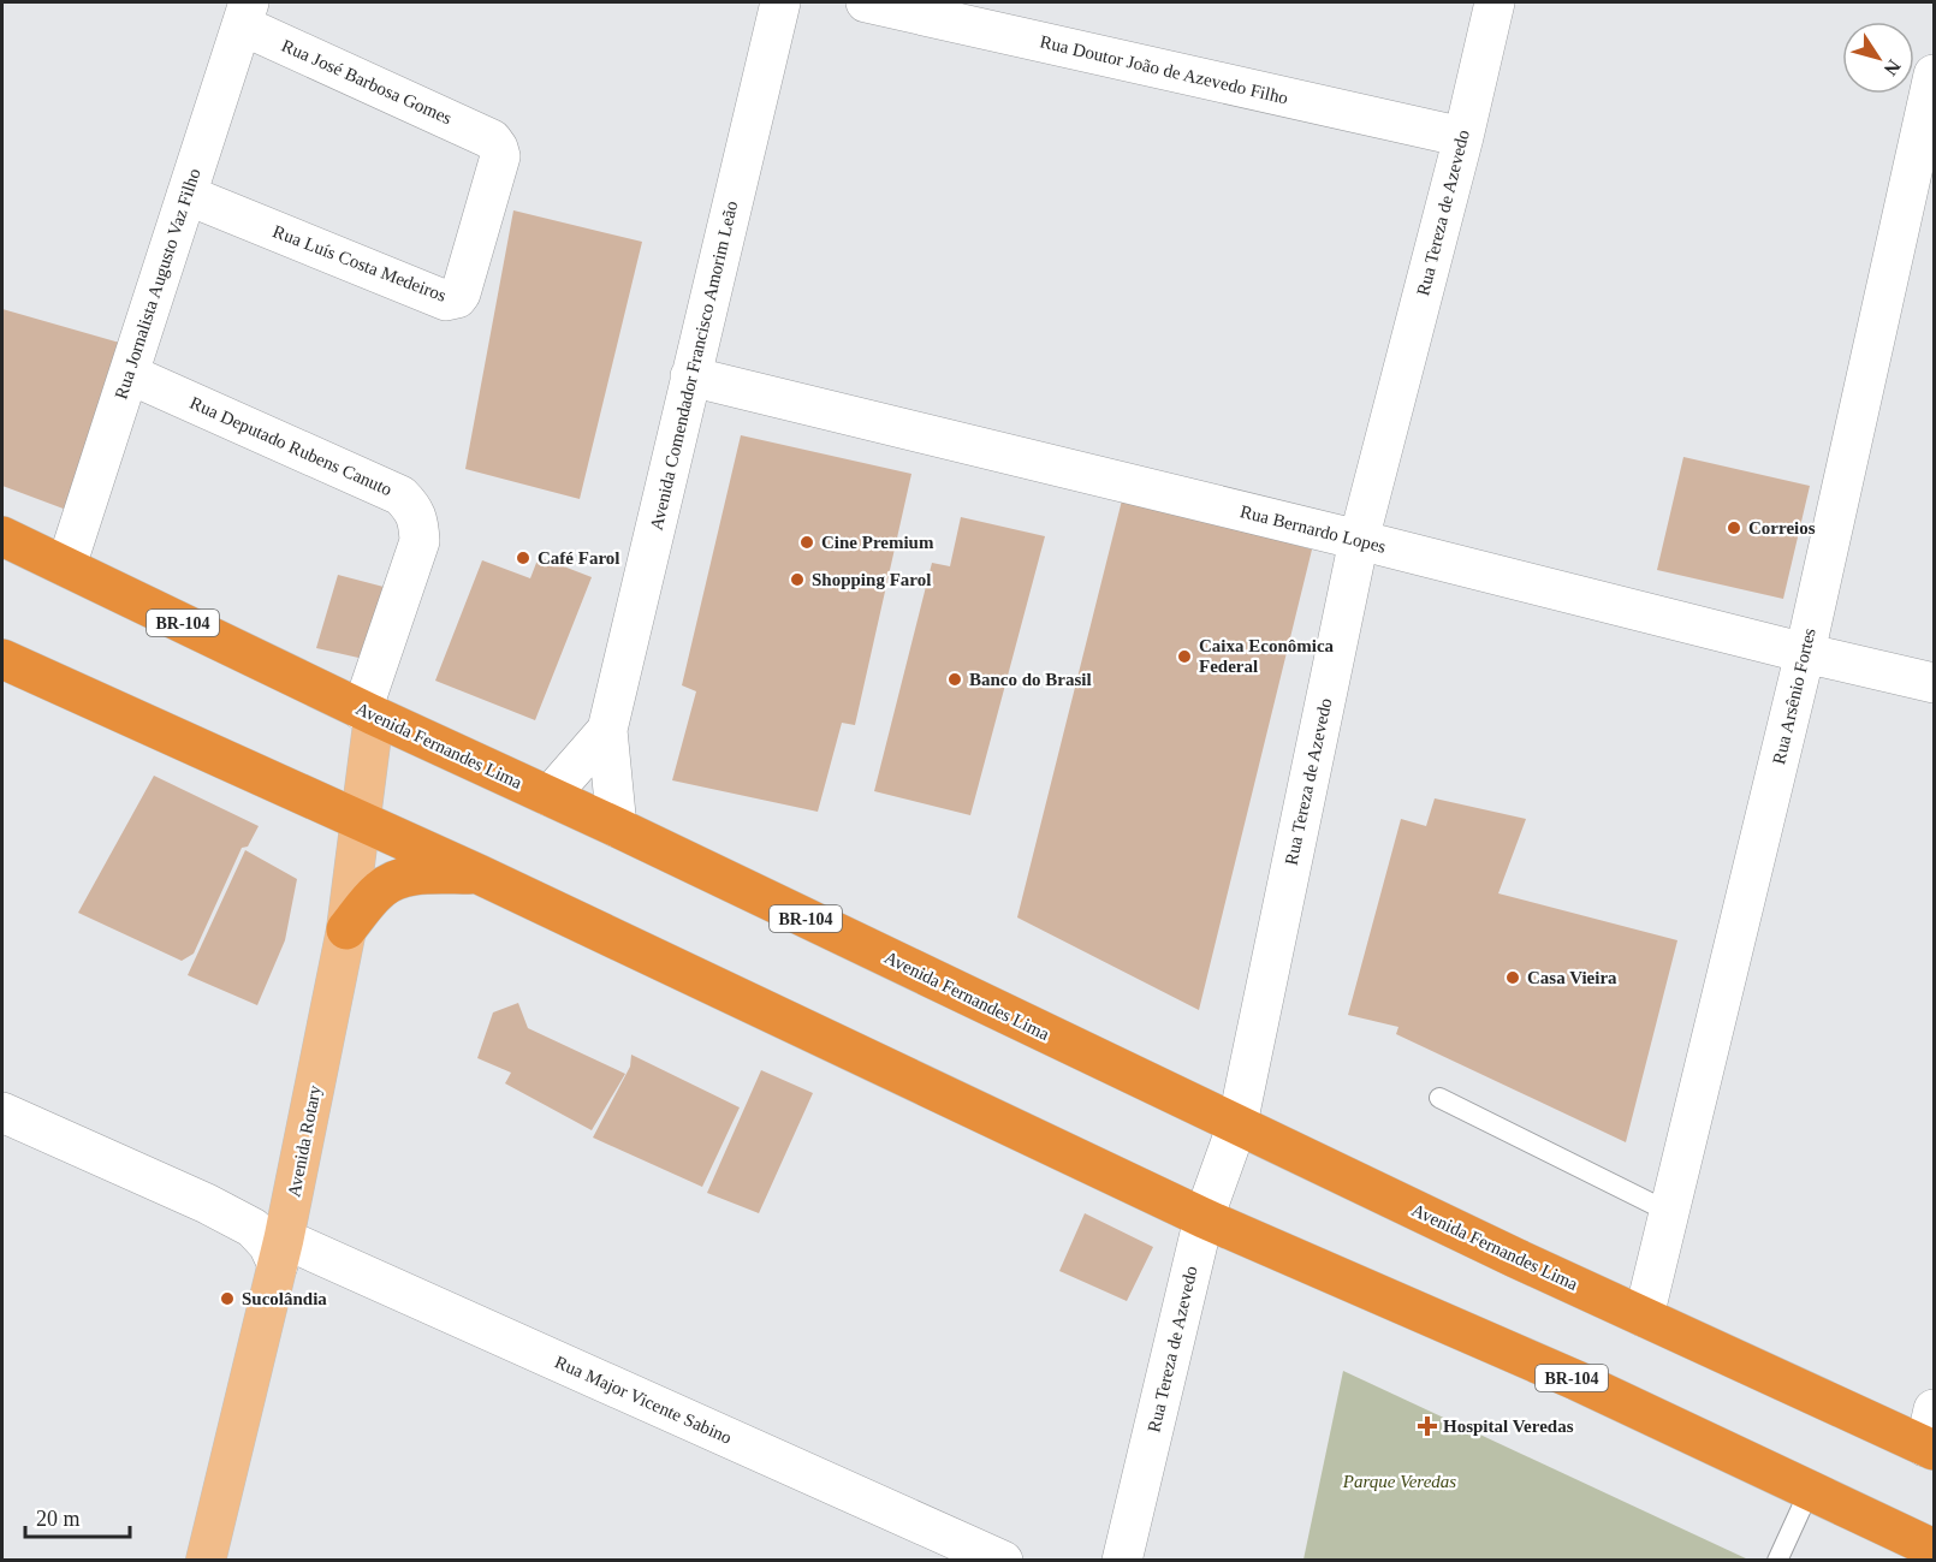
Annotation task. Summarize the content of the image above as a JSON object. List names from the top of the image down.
{
  "streets": {
    "highway": ["BR-104", "Avenida Fernandes Lima"],
    "main road": ["Avenida Rotary"],
    "street": [
      "Rua Doutor João de Azevedo Filho",
      "Rua José Barbosa Gomes",
      "Rua Tereza de Azevedo",
      "Rua Luís Costa Medeiros",
      "Rua Jornalista Augusto Vaz Filho",
      "Avenida Comendador Francisco Amorim Leão",
      "Rua Deputado Rubens Canuto",
      "Rua Bernardo Lopes",
      "Rua Arsênio Fortes",
      "Rua Major Vicente Sabino"
    ]
  },
  "crossings": [
    ["Rua Doutor João de Azevedo Filho", "Rua Tereza de Azevedo"],
    ["Rua José Barbosa Gomes", "Rua Luís Costa Medeiros"],
    ["Rua José Barbosa Gomes", "Rua Jornalista Augusto Vaz Filho"],
    ["Rua Tereza de Azevedo", "Rua Bernardo Lopes"],
    ["Rua Tereza de Azevedo", "BR-104"],
    ["Rua Tereza de Azevedo", "Avenida Fernandes Lima"],
    ["Rua Luís Costa Medeiros", "Rua Jornalista Augusto Vaz Filho"],
    ["Rua Jornalista Augusto Vaz Filho", "Rua Deputado Rubens Canuto"],
    ["Rua Jornalista Augusto Vaz Filho", "Avenida Fernandes Lima"],
    ["Avenida Comendador Francisco Amorim Leão", "Rua Bernardo Lopes"],
    ["Avenida Comendador Francisco Amorim Leão", "Avenida Fernandes Lima"],
    ["Rua Deputado Rubens Canuto", "Avenida Fernandes Lima"],
    ["Rua Deputado Rubens Canuto", "Avenida Rotary"],
    ["Rua Bernardo Lopes", "Rua Arsênio Fortes"],
    ["BR-104", "Avenida Rotary"],
    ["Rua Arsênio Fortes", "Avenida Fernandes Lima"],
    ["Avenida Fernandes Lima", "Avenida Rotary"],
    ["Avenida Rotary", "Rua Major Vicente Sabino"]
  ],
  "parks": ["Parque Veredas"],
  "places": {
    "other": [
      "Correios",
      "Cine Premium",
      "Café Farol",
      "Shopping Farol",
      "Caixa Econômica Federal",
      "Banco do Brasil",
      "Casa Vieira",
      "Sucolândia"
    ],
    "health": ["Hospital Veredas"]
  },
  "scale_bar": "20 m",
  "north": "bottom right"
}
